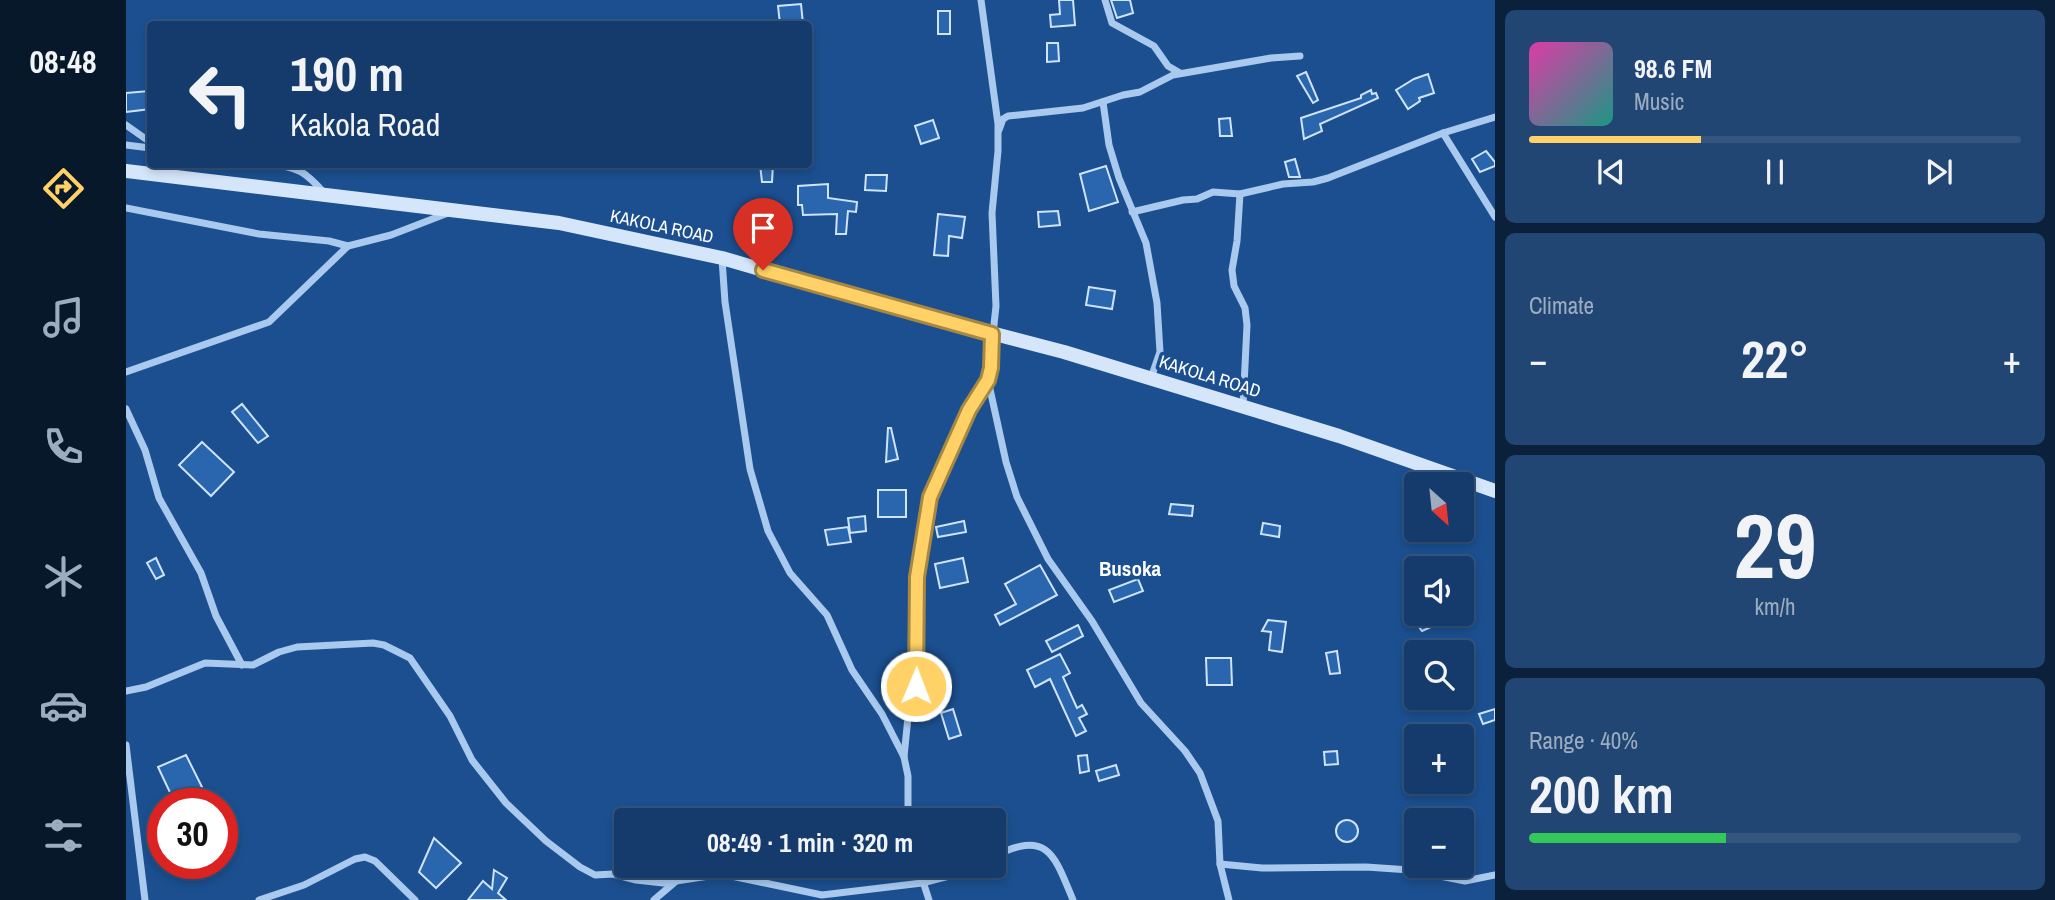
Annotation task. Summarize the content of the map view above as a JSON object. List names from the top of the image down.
{
  "streets": {
    "main road": ["KAKOLA ROAD"]
  },
  "districts": ["Busoka"],
  "north": "bottom right",
  "page": {
    "tabs": "08:48",
    "turn": ["190 m", "Kakola Road"],
    "song": ["98.6 FM", "Music"],
    "tile": [
      "Climate",
      ["29", "km/h"],
      ["Range · 40%", "200 km"]
    ],
    "heat": ["−", "22°", "+"],
    "map_buttons": ["+", "−"],
    "limit": "30",
    "trip": "08:49 · 1 min · 320 m"
  }
}
